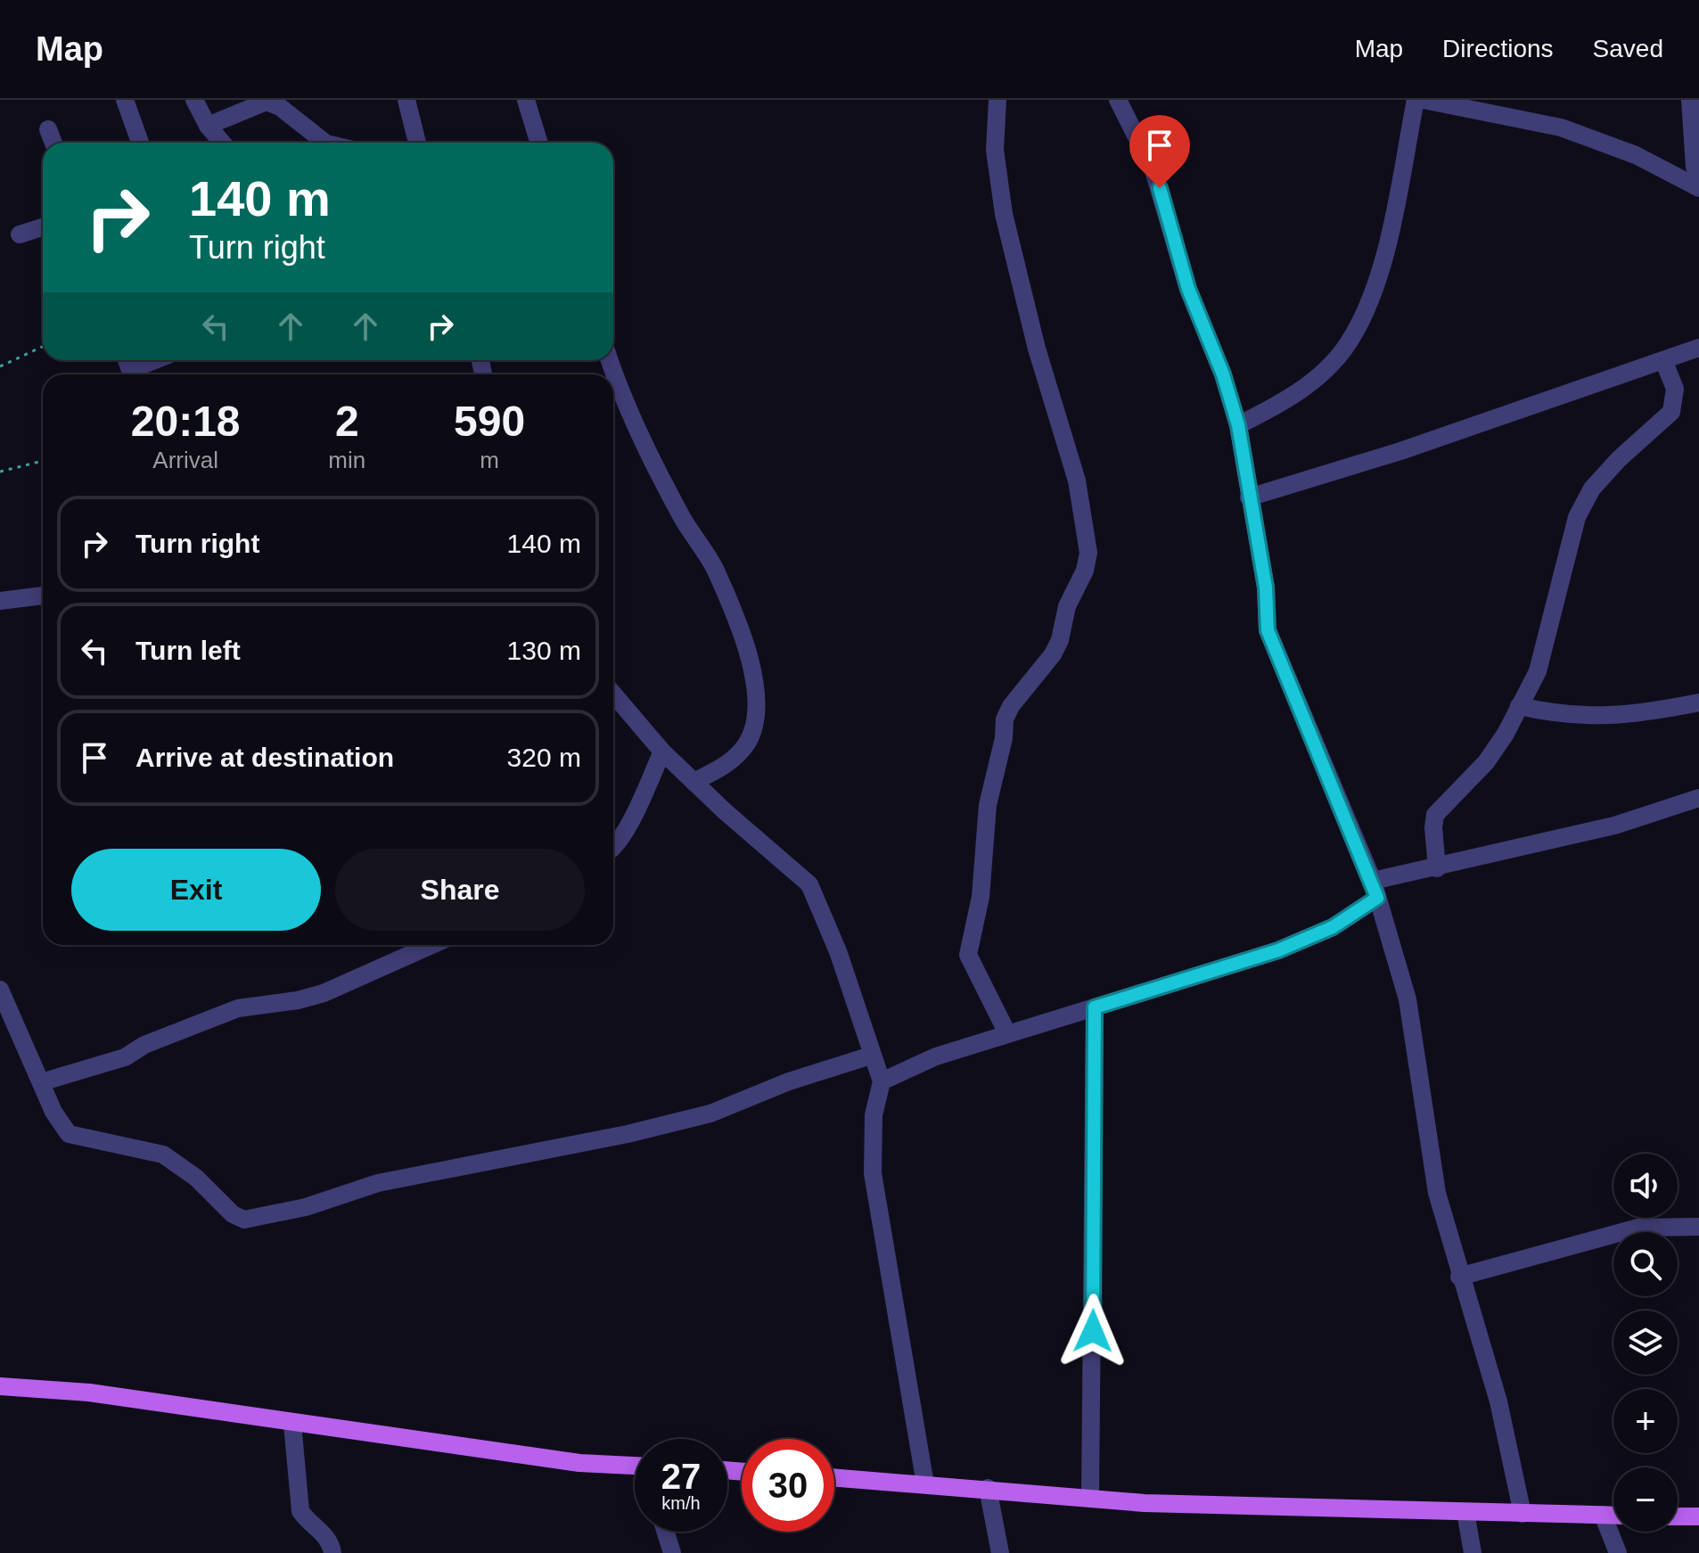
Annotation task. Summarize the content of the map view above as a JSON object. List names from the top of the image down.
{
  "page": {
    "header": "Map",
    "nav": ["Map", "Directions", "Saved"],
    "turn": ["140 m", "Turn right"],
    "eta": [
      "20:18",
      "Arrival",
      "2",
      "min",
      "590",
      "m"
    ],
    "list": [
      {
        "name": "Turn right",
        "value": "140 m"
      },
      {
        "name": "Turn left",
        "value": "130 m"
      },
      {
        "name": "Arrive at destination",
        "value": "320 m"
      }
    ],
    "buttons": ["Exit", "Share"],
    "map_buttons": ["+", "−"],
    "speed": "27 km/h",
    "limit": "30"
  }
}
